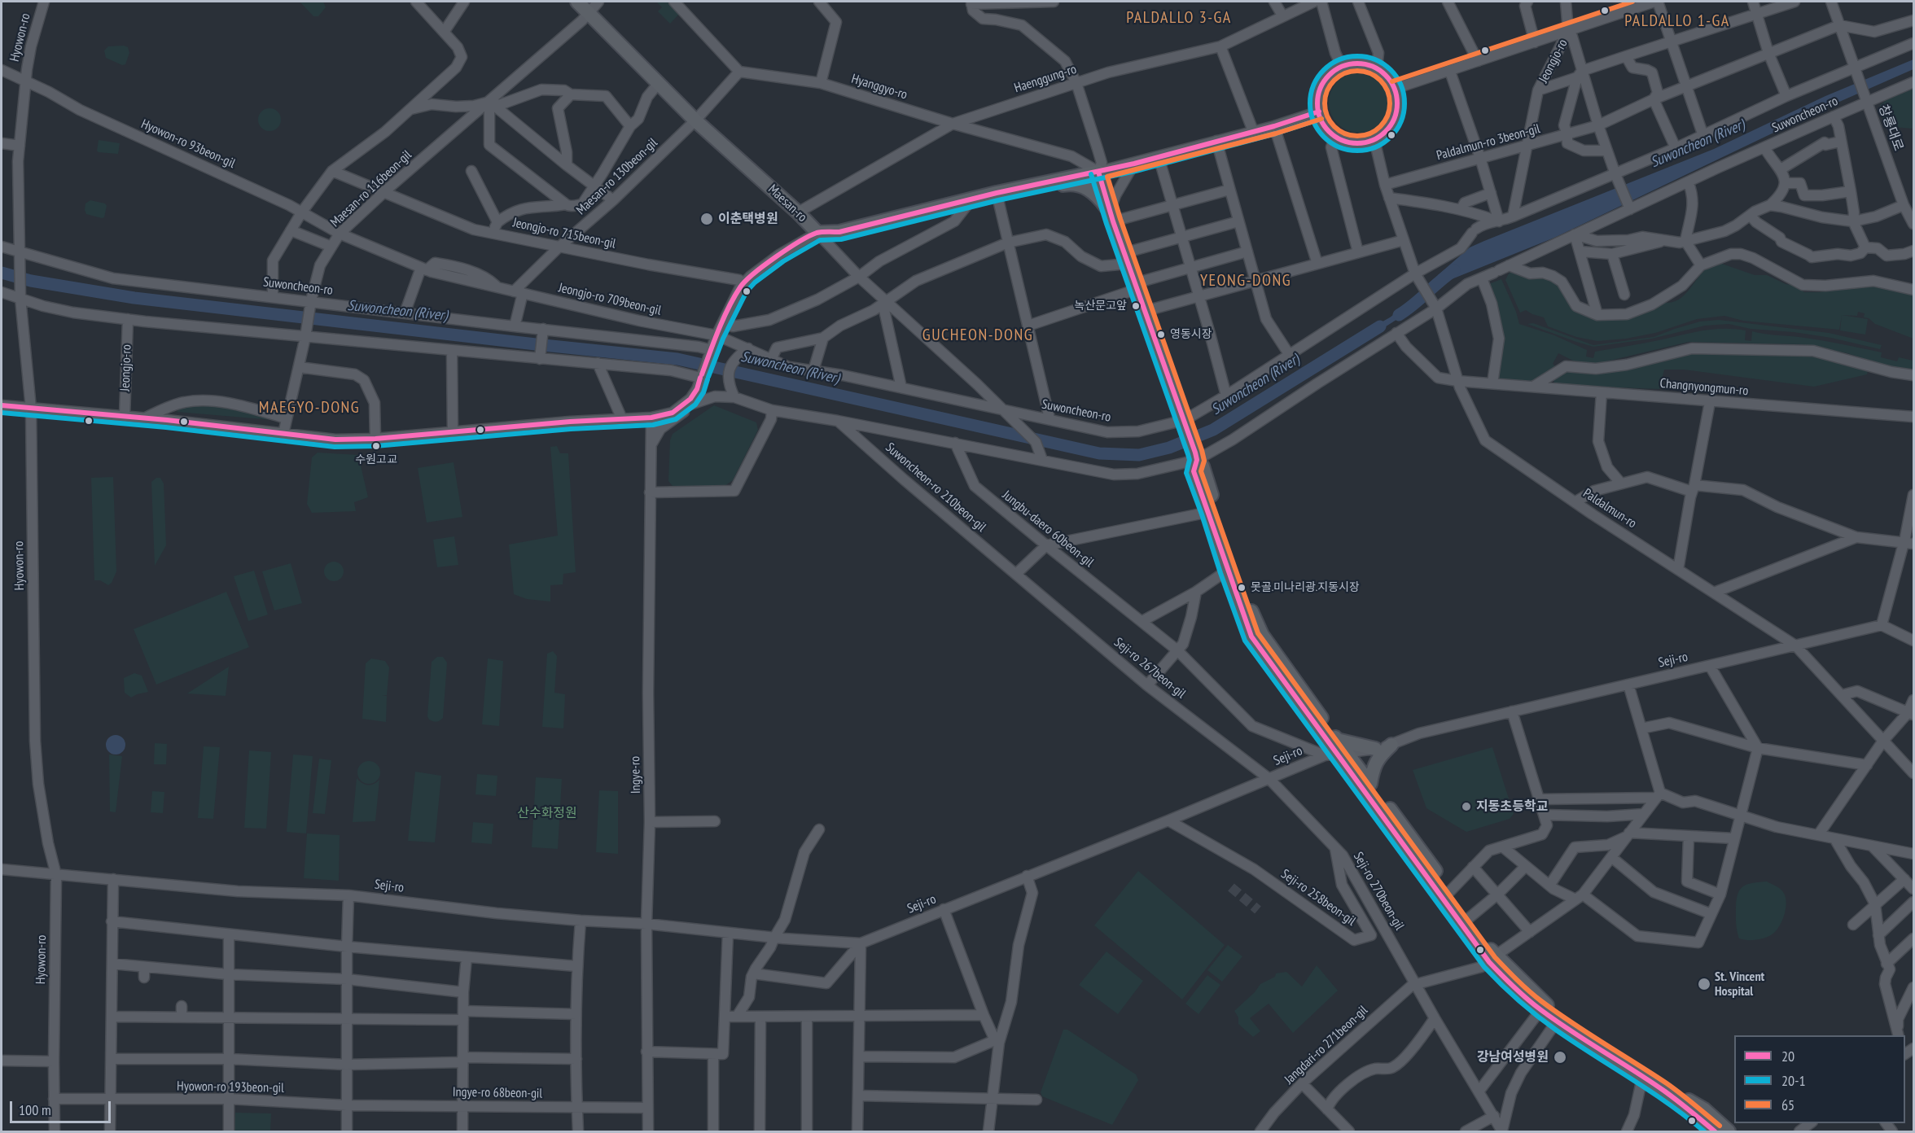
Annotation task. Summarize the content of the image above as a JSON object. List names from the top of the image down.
{
  "streets": {
    "main road": ["Maesan-ro"],
    "street": [
      "Hyowon-ro",
      "Jeongjo-ro",
      "Haenggung-ro",
      "Hyanggyo-ro",
      "Suwoncheon-ro",
      "창룡대로",
      "Paldalmun-ro 3beon-gil",
      "Hyowon-ro 93beon-gil",
      "Maesan-ro 130beon-gil",
      "Maesan-ro 116beon-gil",
      "Jeongjo-ro 715beon-gil",
      "Jeongjo-ro 709beon-gil",
      "Changnyongmun-ro",
      "Suwoncheon-ro 210beon-gil",
      "Paldalmun-ro",
      "Jungbu-daero 60beon-gil",
      "Seji-ro",
      "Seji-ro 267beon-gil",
      "Ingye-ro",
      "Seji-ro 270beon-gil",
      "Seji-ro 258beon-gil",
      "Jangdari-ro 271beon-gil",
      "Hyowon-ro 193beon-gil",
      "Ingye-ro 68beon-gil"
    ]
  },
  "crossings": [
    ["Hyowon-ro", "Suwoncheon-ro"],
    ["Hyowon-ro", "Hyowon-ro 93beon-gil"],
    ["Hyowon-ro", "Seji-ro"],
    ["Hyowon-ro", "Hyowon-ro 193beon-gil"],
    ["Jeongjo-ro", "Suwoncheon-ro"],
    ["Jeongjo-ro", "Paldalmun-ro 3beon-gil"],
    ["Jeongjo-ro", "Paldalmun-ro"],
    ["Haenggung-ro", "Hyanggyo-ro"],
    ["Haenggung-ro", "Maesan-ro"],
    ["Hyanggyo-ro", "Maesan-ro 130beon-gil"],
    ["Suwoncheon-ro", "창룡대로"],
    ["Suwoncheon-ro", "Maesan-ro 116beon-gil"],
    ["Suwoncheon-ro", "Maesan-ro"],
    ["Suwoncheon-ro", "Jeongjo-ro 709beon-gil"],
    ["Suwoncheon-ro", "Suwoncheon-ro 210beon-gil"],
    ["Suwoncheon-ro", "Paldalmun-ro"],
    ["Suwoncheon-ro", "Jungbu-daero 60beon-gil"],
    ["창룡대로", "Paldalmun-ro 3beon-gil"],
    ["Paldalmun-ro 3beon-gil", "Paldalmun-ro"],
    ["Hyowon-ro 93beon-gil", "Maesan-ro 116beon-gil"],
    ["Hyowon-ro 93beon-gil", "Jeongjo-ro 709beon-gil"],
    ["Maesan-ro 130beon-gil", "Maesan-ro"],
    ["Maesan-ro 130beon-gil", "Jeongjo-ro 715beon-gil"],
    ["Maesan-ro 130beon-gil", "Jeongjo-ro 709beon-gil"],
    ["Maesan-ro 116beon-gil", "Maesan-ro"],
    ["Maesan-ro 116beon-gil", "Jeongjo-ro 715beon-gil"],
    ["Maesan-ro 116beon-gil", "Jeongjo-ro 709beon-gil"],
    ["Changnyongmun-ro", "Paldalmun-ro"],
    ["Suwoncheon-ro 210beon-gil", "Seji-ro 267beon-gil"],
    ["Paldalmun-ro", "Seji-ro"],
    ["Jungbu-daero 60beon-gil", "Seji-ro"],
    ["Seji-ro", "Seji-ro 267beon-gil"],
    ["Seji-ro", "Ingye-ro"],
    ["Seji-ro", "Seji-ro 270beon-gil"],
    ["Seji-ro", "Seji-ro 258beon-gil"],
    ["Seji-ro 267beon-gil", "Seji-ro 270beon-gil"],
    ["Ingye-ro", "Ingye-ro 68beon-gil"],
    ["Seji-ro 270beon-gil", "Seji-ro 258beon-gil"],
    ["Seji-ro 270beon-gil", "Jangdari-ro 271beon-gil"],
    ["Hyowon-ro 193beon-gil", "Ingye-ro 68beon-gil"]
  ],
  "districts": [
    "PALDALLO 3-GA",
    "PALDALLO 1-GA",
    "YEONG-DONG",
    "GUCHEON-DONG",
    "MAEGYO-DONG"
  ],
  "water": ["Suwoncheon (River)"],
  "parks": ["산수화정원"],
  "places": [
    "이춘택병원",
    "녹산문고앞",
    "영동시장",
    "수원고교",
    "못골.미나리광.지동시장",
    "지동초등학교",
    "St. Vincent Hospital",
    "강남여성병원"
  ],
  "lines": ["transit line 65", "transit line 20-1", "transit line 20"],
  "legend": ["20", "20-1", "65"],
  "scale_bar": "100 m"
}
